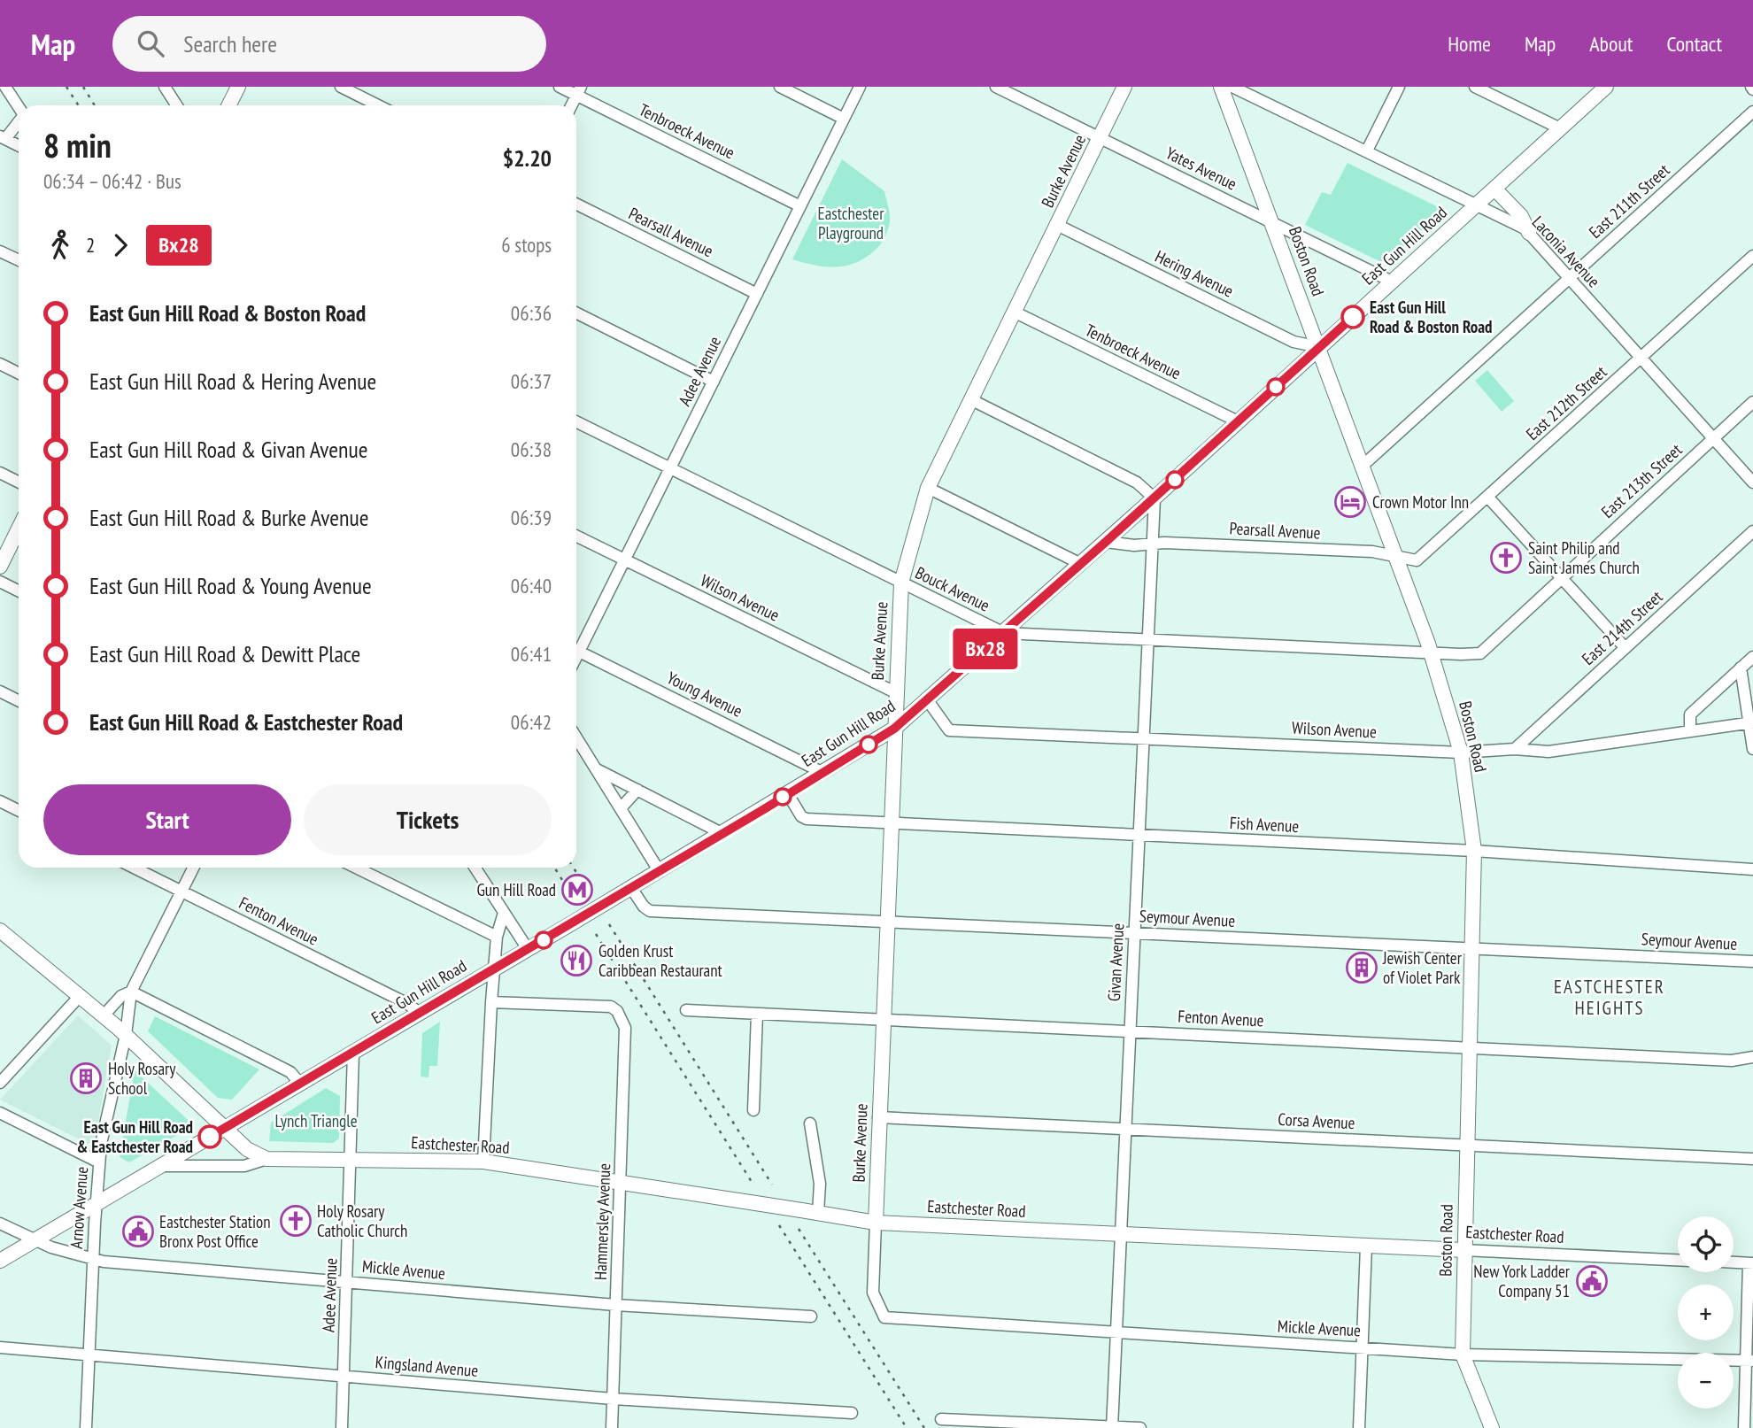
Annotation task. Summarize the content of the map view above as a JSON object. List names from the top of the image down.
{
  "streets": {
    "main road": [
      "Burke Avenue",
      "East Gun Hill Road",
      "Boston Road",
      "Eastchester Road"
    ],
    "street": [
      "Tenbroeck Avenue",
      "Yates Avenue",
      "East 211th Street",
      "Pearsall Avenue",
      "Laconia Avenue",
      "Hering Avenue",
      "Adee Avenue",
      "East 212th Street",
      "East 213th Street",
      "Bouck Avenue",
      "Wilson Avenue",
      "East 214th Street",
      "Young Avenue",
      "Fish Avenue",
      "Seymour Avenue",
      "Fenton Avenue",
      "Givan Avenue",
      "Corsa Avenue",
      "Arnow Avenue",
      "Hammersley Avenue",
      "Mickle Avenue",
      "Kingsland Avenue"
    ]
  },
  "crossings": [
    ["Tenbroeck Avenue", "Burke Avenue"],
    ["Tenbroeck Avenue", "East Gun Hill Road"],
    ["Tenbroeck Avenue", "Adee Avenue"],
    ["Yates Avenue", "Burke Avenue"],
    ["Yates Avenue", "East Gun Hill Road"],
    ["Yates Avenue", "Boston Road"],
    ["Burke Avenue", "East Gun Hill Road"],
    ["Burke Avenue", "Hering Avenue"],
    ["Burke Avenue", "Bouck Avenue"],
    ["Burke Avenue", "Wilson Avenue"],
    ["Burke Avenue", "Fish Avenue"],
    ["Burke Avenue", "Seymour Avenue"],
    ["Burke Avenue", "Fenton Avenue"],
    ["Burke Avenue", "Corsa Avenue"],
    ["Burke Avenue", "Eastchester Road"],
    ["Burke Avenue", "Mickle Avenue"],
    ["East 211th Street", "Laconia Avenue"],
    ["East 211th Street", "Boston Road"],
    ["Pearsall Avenue", "East Gun Hill Road"],
    ["Pearsall Avenue", "Boston Road"],
    ["Pearsall Avenue", "Adee Avenue"],
    ["Pearsall Avenue", "East 212th Street"],
    ["Pearsall Avenue", "Givan Avenue"],
    ["East Gun Hill Road", "Laconia Avenue"],
    ["East Gun Hill Road", "Boston Road"],
    ["East Gun Hill Road", "Hering Avenue"],
    ["East Gun Hill Road", "Adee Avenue"],
    ["East Gun Hill Road", "Bouck Avenue"],
    ["East Gun Hill Road", "Wilson Avenue"],
    ["East Gun Hill Road", "Young Avenue"],
    ["East Gun Hill Road", "Fish Avenue"],
    ["East Gun Hill Road", "Seymour Avenue"],
    ["East Gun Hill Road", "Fenton Avenue"],
    ["East Gun Hill Road", "Givan Avenue"],
    ["East Gun Hill Road", "Eastchester Road"],
    ["East Gun Hill Road", "Arnow Avenue"],
    ["East Gun Hill Road", "Mickle Avenue"],
    ["Laconia Avenue", "East 212th Street"],
    ["Laconia Avenue", "East 213th Street"],
    ["Boston Road", "Hering Avenue"],
    ["Boston Road", "East 212th Street"],
    ["Boston Road", "East 213th Street"],
    ["Boston Road", "Bouck Avenue"],
    ["Boston Road", "Wilson Avenue"],
    ["Boston Road", "Fish Avenue"],
    ["Boston Road", "Seymour Avenue"],
    ["Boston Road", "Fenton Avenue"],
    ["Boston Road", "Corsa Avenue"],
    ["Boston Road", "Eastchester Road"],
    ["Boston Road", "Mickle Avenue"],
    ["Adee Avenue", "Bouck Avenue"],
    ["Adee Avenue", "Wilson Avenue"],
    ["Adee Avenue", "Eastchester Road"],
    ["Adee Avenue", "Mickle Avenue"],
    ["Adee Avenue", "Kingsland Avenue"],
    ["East 213th Street", "Bouck Avenue"],
    ["Bouck Avenue", "Givan Avenue"],
    ["Wilson Avenue", "East 214th Street"],
    ["Wilson Avenue", "Givan Avenue"],
    ["Fish Avenue", "Givan Avenue"],
    ["Seymour Avenue", "Givan Avenue"],
    ["Fenton Avenue", "Givan Avenue"],
    ["Fenton Avenue", "Arnow Avenue"],
    ["Givan Avenue", "Corsa Avenue"],
    ["Givan Avenue", "Eastchester Road"],
    ["Givan Avenue", "Mickle Avenue"],
    ["Eastchester Road", "Hammersley Avenue"],
    ["Arnow Avenue", "Mickle Avenue"],
    ["Arnow Avenue", "Kingsland Avenue"],
    ["Hammersley Avenue", "Mickle Avenue"],
    ["Hammersley Avenue", "Kingsland Avenue"]
  ],
  "districts": ["EASTCHESTER HEIGHTS"],
  "parks": ["Eastchester Playground", "Lynch Triangle"],
  "places": {
    "other": ["East Gun Hill Road & Boston Road", "East Gun Hill Road & Eastchester Road"],
    "hotel": ["Crown Motor Inn"],
    "church": ["Saint Philip and Saint James Church", "Holy Rosary Catholic Church"],
    "metro station": ["Gun Hill Road"],
    "restaurant": ["Golden Krust Caribbean Restaurant"],
    "building": ["Jewish Center of Violet Park", "Holy Rosary School"],
    "public building": ["Eastchester Station Bronx Post Office", "New York Ladder Company 51"]
  },
  "lines": ["bus line Bx28"],
  "page": {
    "header": "Map",
    "search": "Search here",
    "nav": [
      "Home",
      "Map",
      "About",
      "Contact"
    ],
    "on_map": "Bx28",
    "heading": ["8 min", "06:34 – 06:42 · Bus", "$2.20"],
    "legs": ["2", "Bx28", "6 stops"],
    "list": [
      {
        "name": "East Gun Hill Road & Boston Road",
        "value": "06:36"
      },
      {
        "name": "East Gun Hill Road & Hering Avenue",
        "value": "06:37"
      },
      {
        "name": "East Gun Hill Road & Givan Avenue",
        "value": "06:38"
      },
      {
        "name": "East Gun Hill Road & Burke Avenue",
        "value": "06:39"
      },
      {
        "name": "East Gun Hill Road & Young Avenue",
        "value": "06:40"
      },
      {
        "name": "East Gun Hill Road & Dewitt Place",
        "value": "06:41"
      },
      {
        "name": "East Gun Hill Road & Eastchester Road",
        "value": "06:42"
      }
    ],
    "buttons": ["Start", "Tickets"],
    "map_buttons": ["+", "−"]
  }
}
